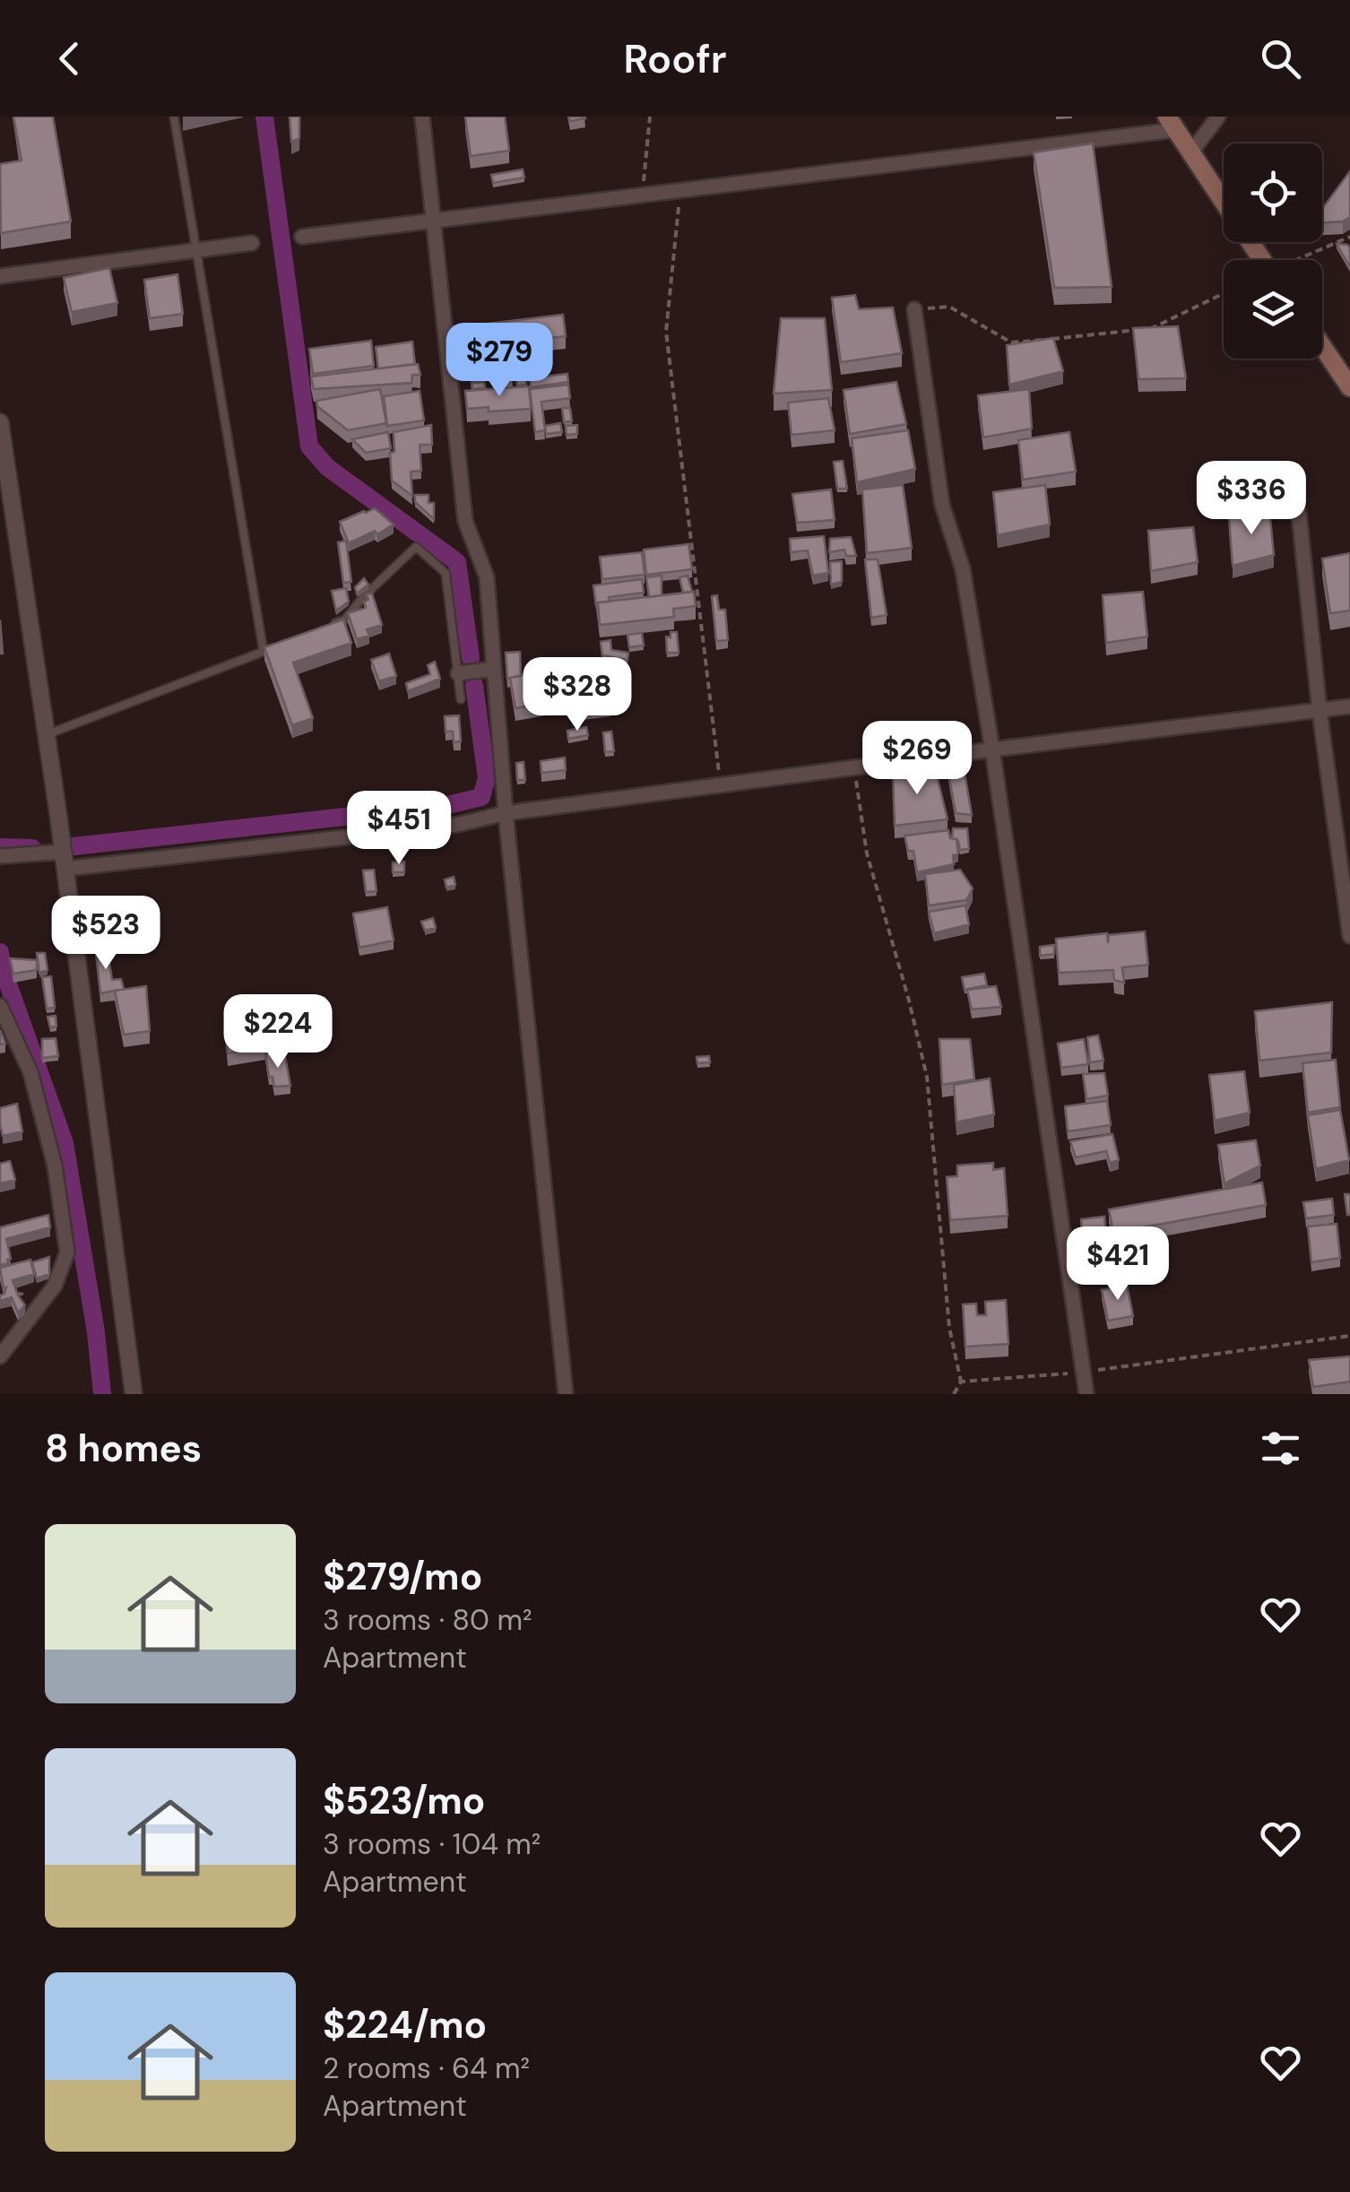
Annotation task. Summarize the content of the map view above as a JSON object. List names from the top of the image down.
{
  "page": {
    "header": "Roofr",
    "price": [
      "$279",
      "$336",
      "$328",
      "$269",
      "$451",
      "$523",
      "$224",
      "$421"
    ],
    "heading": "8 homes",
    "list": [
      {
        "name": "$279/mo",
        "note": "3 rooms · 80 m² · Apartment"
      },
      {
        "name": "$523/mo",
        "note": "3 rooms · 104 m² · Apartment"
      },
      {
        "name": "$224/mo",
        "note": "2 rooms · 64 m² · Apartment"
      }
    ]
  }
}
